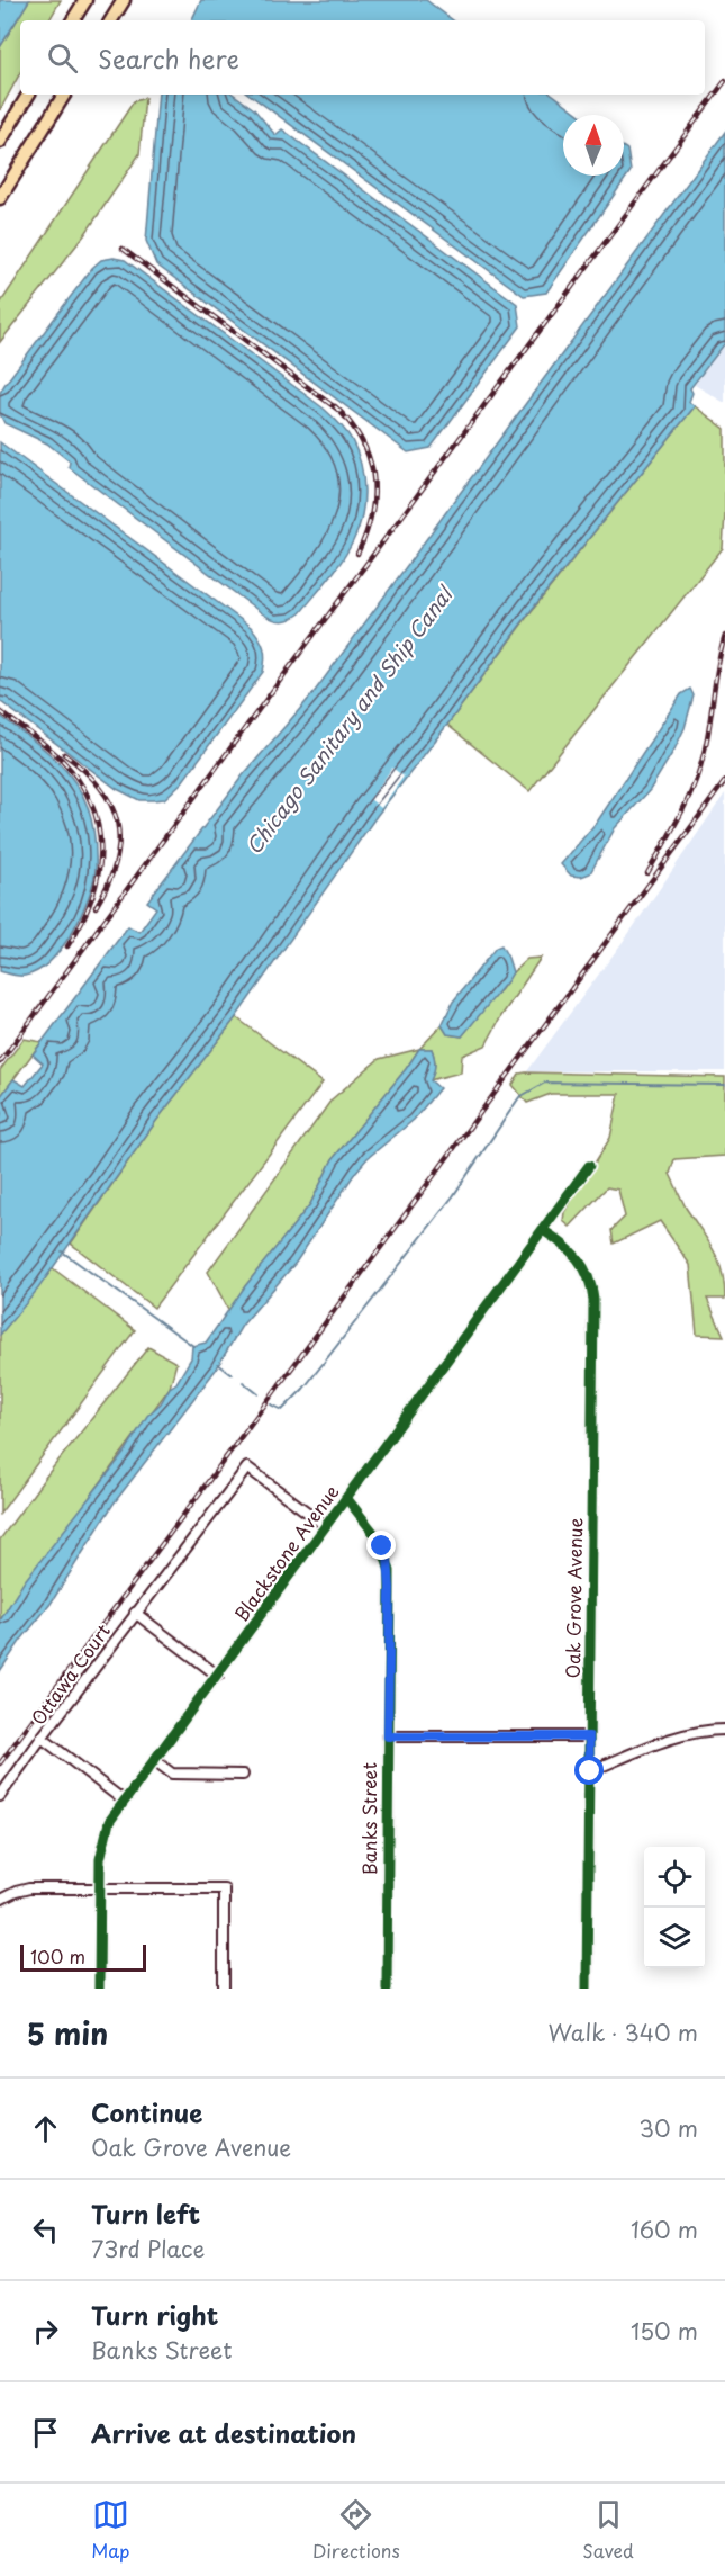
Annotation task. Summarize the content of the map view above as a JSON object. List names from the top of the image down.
{
  "streets": {
    "street": [
      "Blackstone Avenue",
      "Oak Grove Avenue",
      "Ottawa Court",
      "Banks Street"
    ]
  },
  "crossings": [
    ["Blackstone Avenue", "Oak Grove Avenue"],
    ["Blackstone Avenue", "Ottawa Court"],
    ["Blackstone Avenue", "Banks Street"]
  ],
  "water": ["Chicago Sanitary and Ship Canal"],
  "scale_bar": "100 m",
  "north": "top",
  "page": {
    "search": "Search here",
    "scale": "100 m",
    "heading": ["5 min", "Walk · 340 m"],
    "list": [
      ["Continue", "Oak Grove Avenue", "30 m"],
      ["Turn left", "73rd Place", "160 m"],
      ["Turn right", "Banks Street", "150 m"],
      "Arrive at destination"
    ],
    "nav": ["Map", "Directions", "Saved"]
  }
}
